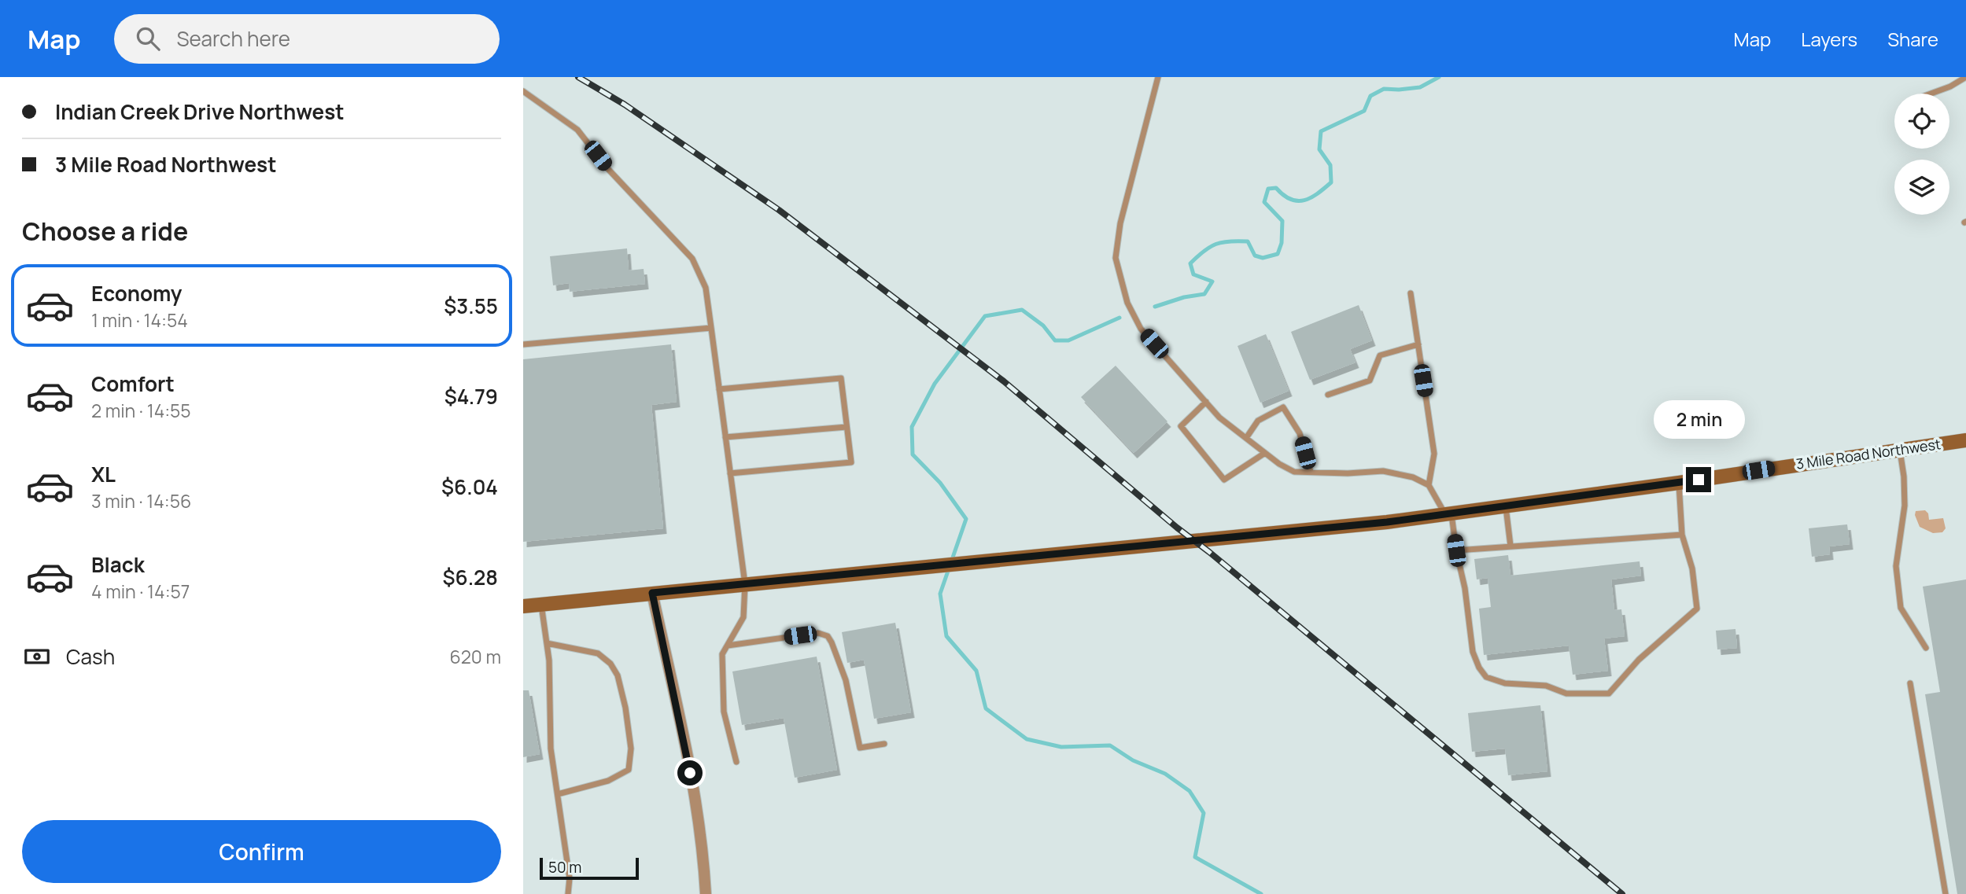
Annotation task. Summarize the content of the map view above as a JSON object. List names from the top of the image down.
{
  "streets": {
    "main road": ["3 Mile Road Northwest"]
  },
  "scale_bar": "50 m",
  "page": {
    "header": "Map",
    "search": "Search here",
    "nav": ["Map", "Layers", "Share"],
    "banner": ["Indian Creek Drive Northwest", "3 Mile Road Northwest"],
    "heading": "Choose a ride",
    "list": [
      {
        "name": "Economy",
        "note": "1 min · 14:54",
        "value": "$3.55"
      },
      {
        "name": "Comfort",
        "note": "2 min · 14:55",
        "value": "$4.79"
      },
      {
        "name": "XL",
        "note": "3 min · 14:56",
        "value": "$6.04"
      },
      {
        "name": "Black",
        "note": "4 min · 14:57",
        "value": "$6.28"
      }
    ],
    "bubble": "2 min",
    "pay": ["Cash", "620 m"],
    "buttons": "Confirm",
    "scale": "50 m"
  }
}
